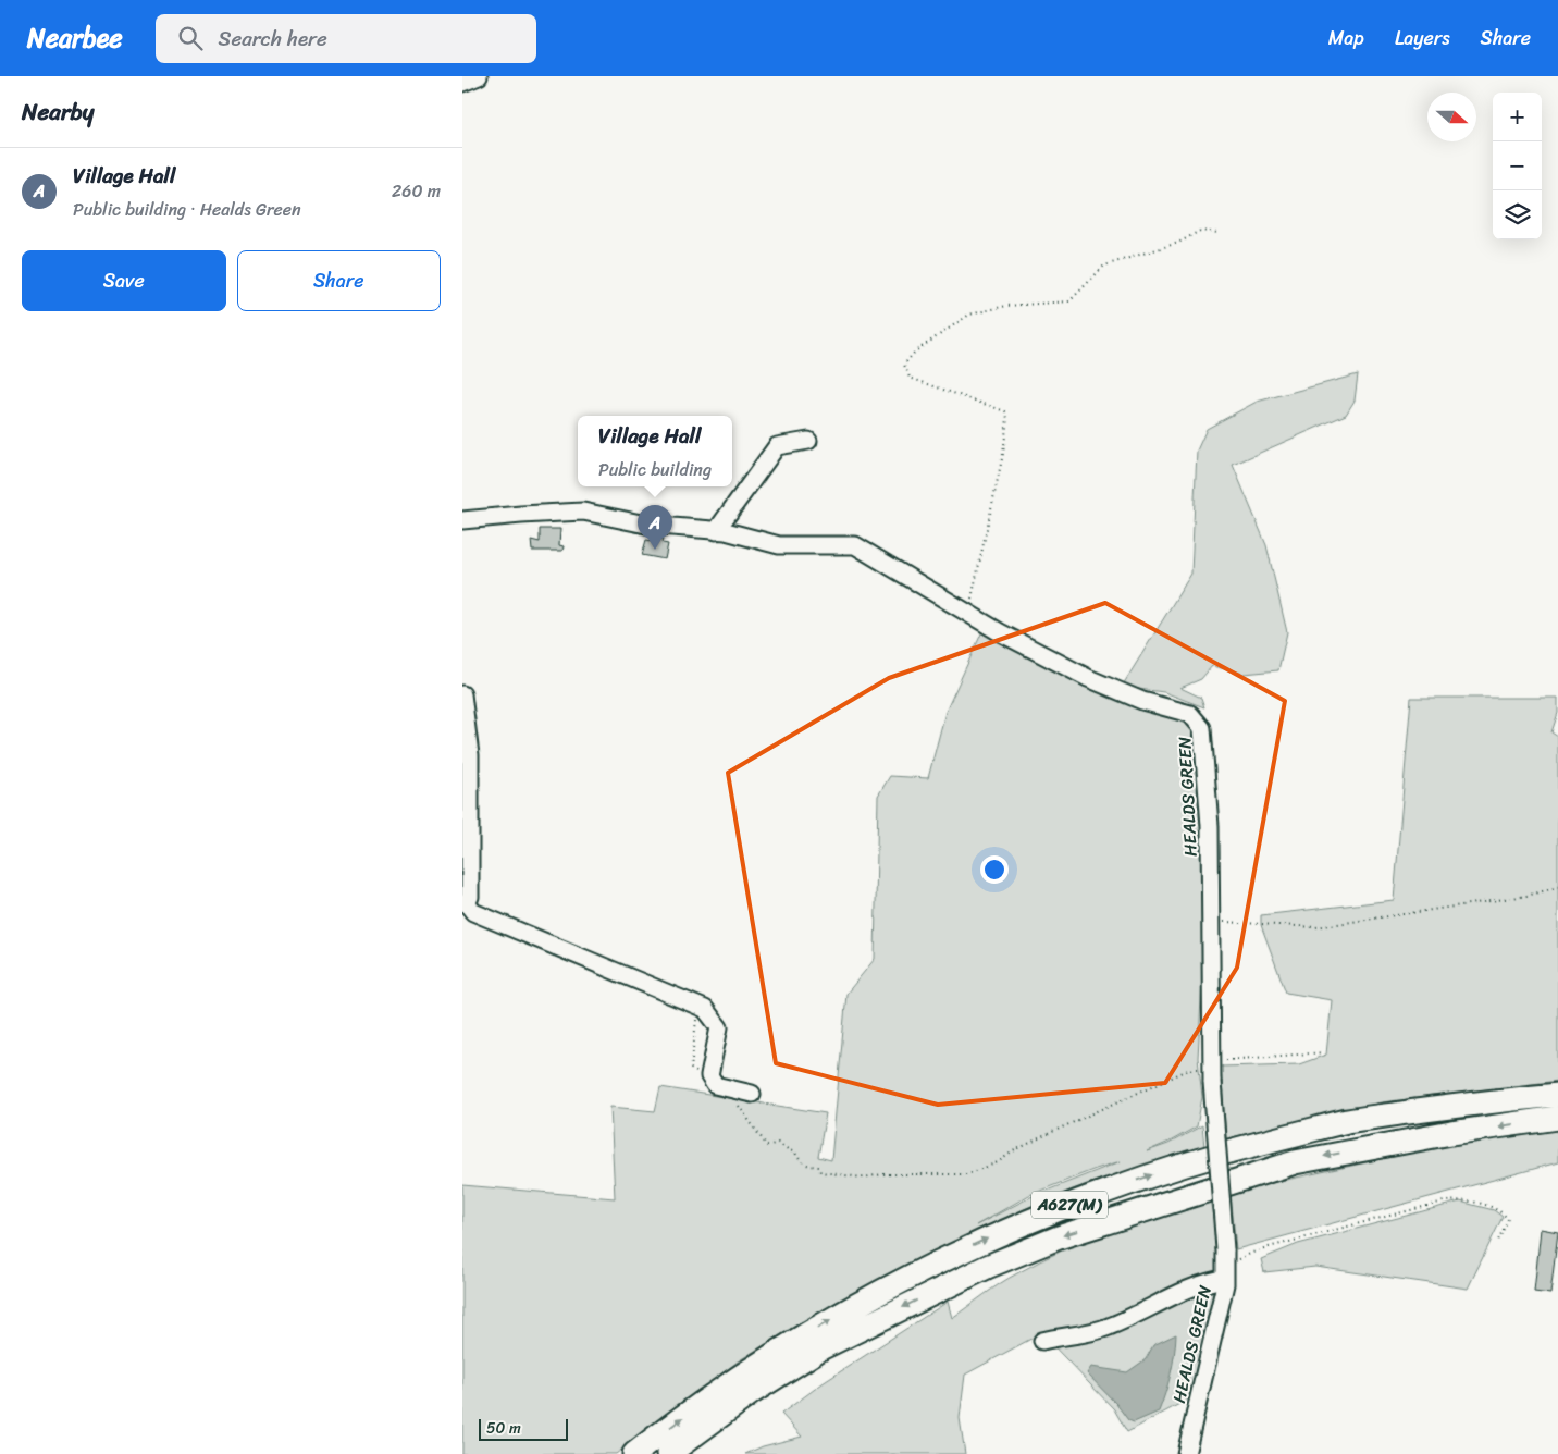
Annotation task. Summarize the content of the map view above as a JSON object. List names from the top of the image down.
{
  "streets": {
    "highway": ["A627(M)"],
    "street": ["HEALDS GREEN"]
  },
  "scale_bar": "50 m",
  "north": "right",
  "page": {
    "header": "Nearbee",
    "search": "Search here",
    "nav": ["Map", "Layers", "Share"],
    "heading": "Nearby",
    "map_buttons": ["+", "−"],
    "list": [
      {
        "mark": "A",
        "name": "Village Hall",
        "note": "Public building · Healds Green",
        "value": "260 m"
      }
    ],
    "buttons": ["Save", "Share"],
    "popup": ["Village Hall", "Public building"],
    "pins": "A",
    "scale": "50 m"
  }
}
